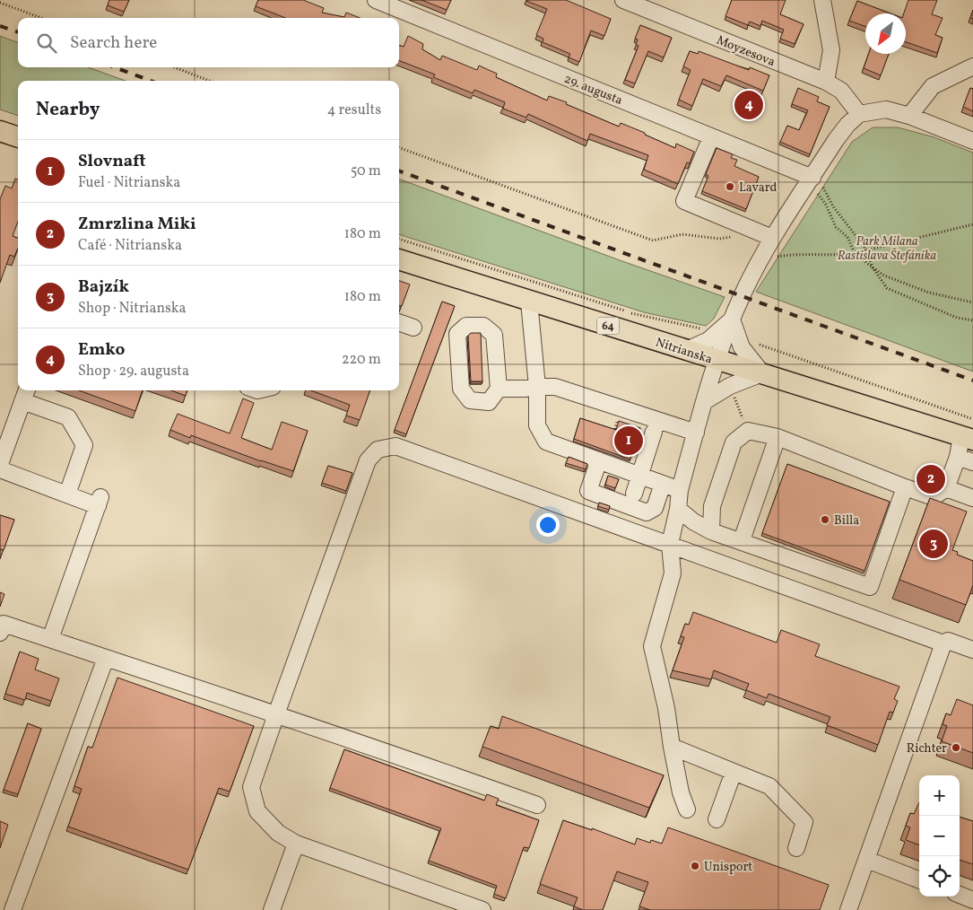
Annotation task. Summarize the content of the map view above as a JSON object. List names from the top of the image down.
{
  "streets": {
    "main road": ["64", "Nitrianska"],
    "street": ["Moyzesova", "29. augusta"]
  },
  "parks": ["Park Milana Rastislava Štefánika"],
  "places": [
    "Lavard",
    "Billa",
    "Richter",
    "Unisport"
  ],
  "north": "bottom left",
  "page": {
    "search": "Search here",
    "heading": ["Nearby", "4 results"],
    "pins": [
      "4",
      "1",
      "2",
      "3"
    ],
    "list": [
      {
        "mark": "1",
        "name": "Slovnaft",
        "note": "Fuel · Nitrianska",
        "value": "50 m"
      },
      {
        "mark": "2",
        "name": "Zmrzlina Miki",
        "note": "Café · Nitrianska",
        "value": "180 m"
      },
      {
        "mark": "3",
        "name": "Bajzík",
        "note": "Shop · Nitrianska",
        "value": "180 m"
      },
      {
        "mark": "4",
        "name": "Emko",
        "note": "Shop · 29. augusta",
        "value": "220 m"
      }
    ],
    "map_buttons": ["+", "−"]
  }
}
